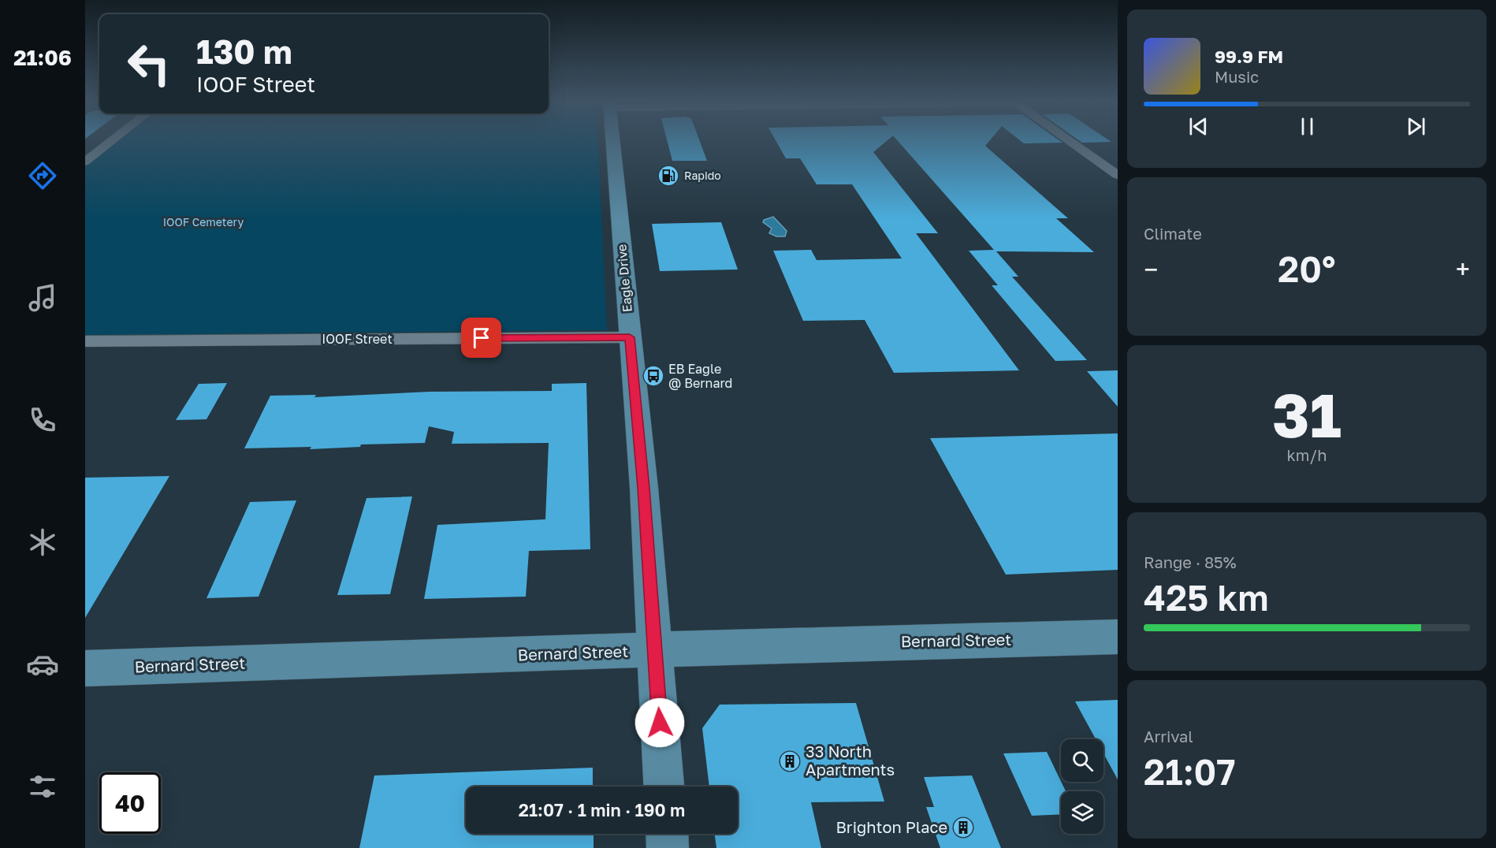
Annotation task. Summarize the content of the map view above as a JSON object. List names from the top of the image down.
{
  "streets": {
    "street": ["Eagle Drive", "IOOF Street", "Bernard Street"]
  },
  "crossings": [
    ["Eagle Drive", "IOOF Street"],
    ["Eagle Drive", "Bernard Street"]
  ],
  "parks": ["IOOF Cemetery"],
  "places": {
    "fuel station": ["Rapido"],
    "bus stop": ["EB Eagle @ Bernard"],
    "building": ["33 North Apartments", "Brighton Place"]
  },
  "page": {
    "tabs": "21:06",
    "turn": ["130 m", "IOOF Street"],
    "song": ["99.9 FM", "Music"],
    "tile": [
      "Climate",
      ["31", "km/h"],
      ["Range · 85%", "425 km"],
      ["Arrival", "21:07"]
    ],
    "heat": ["−", "20°", "+"],
    "limit": "40",
    "trip": "21:07 · 1 min · 190 m"
  }
}
